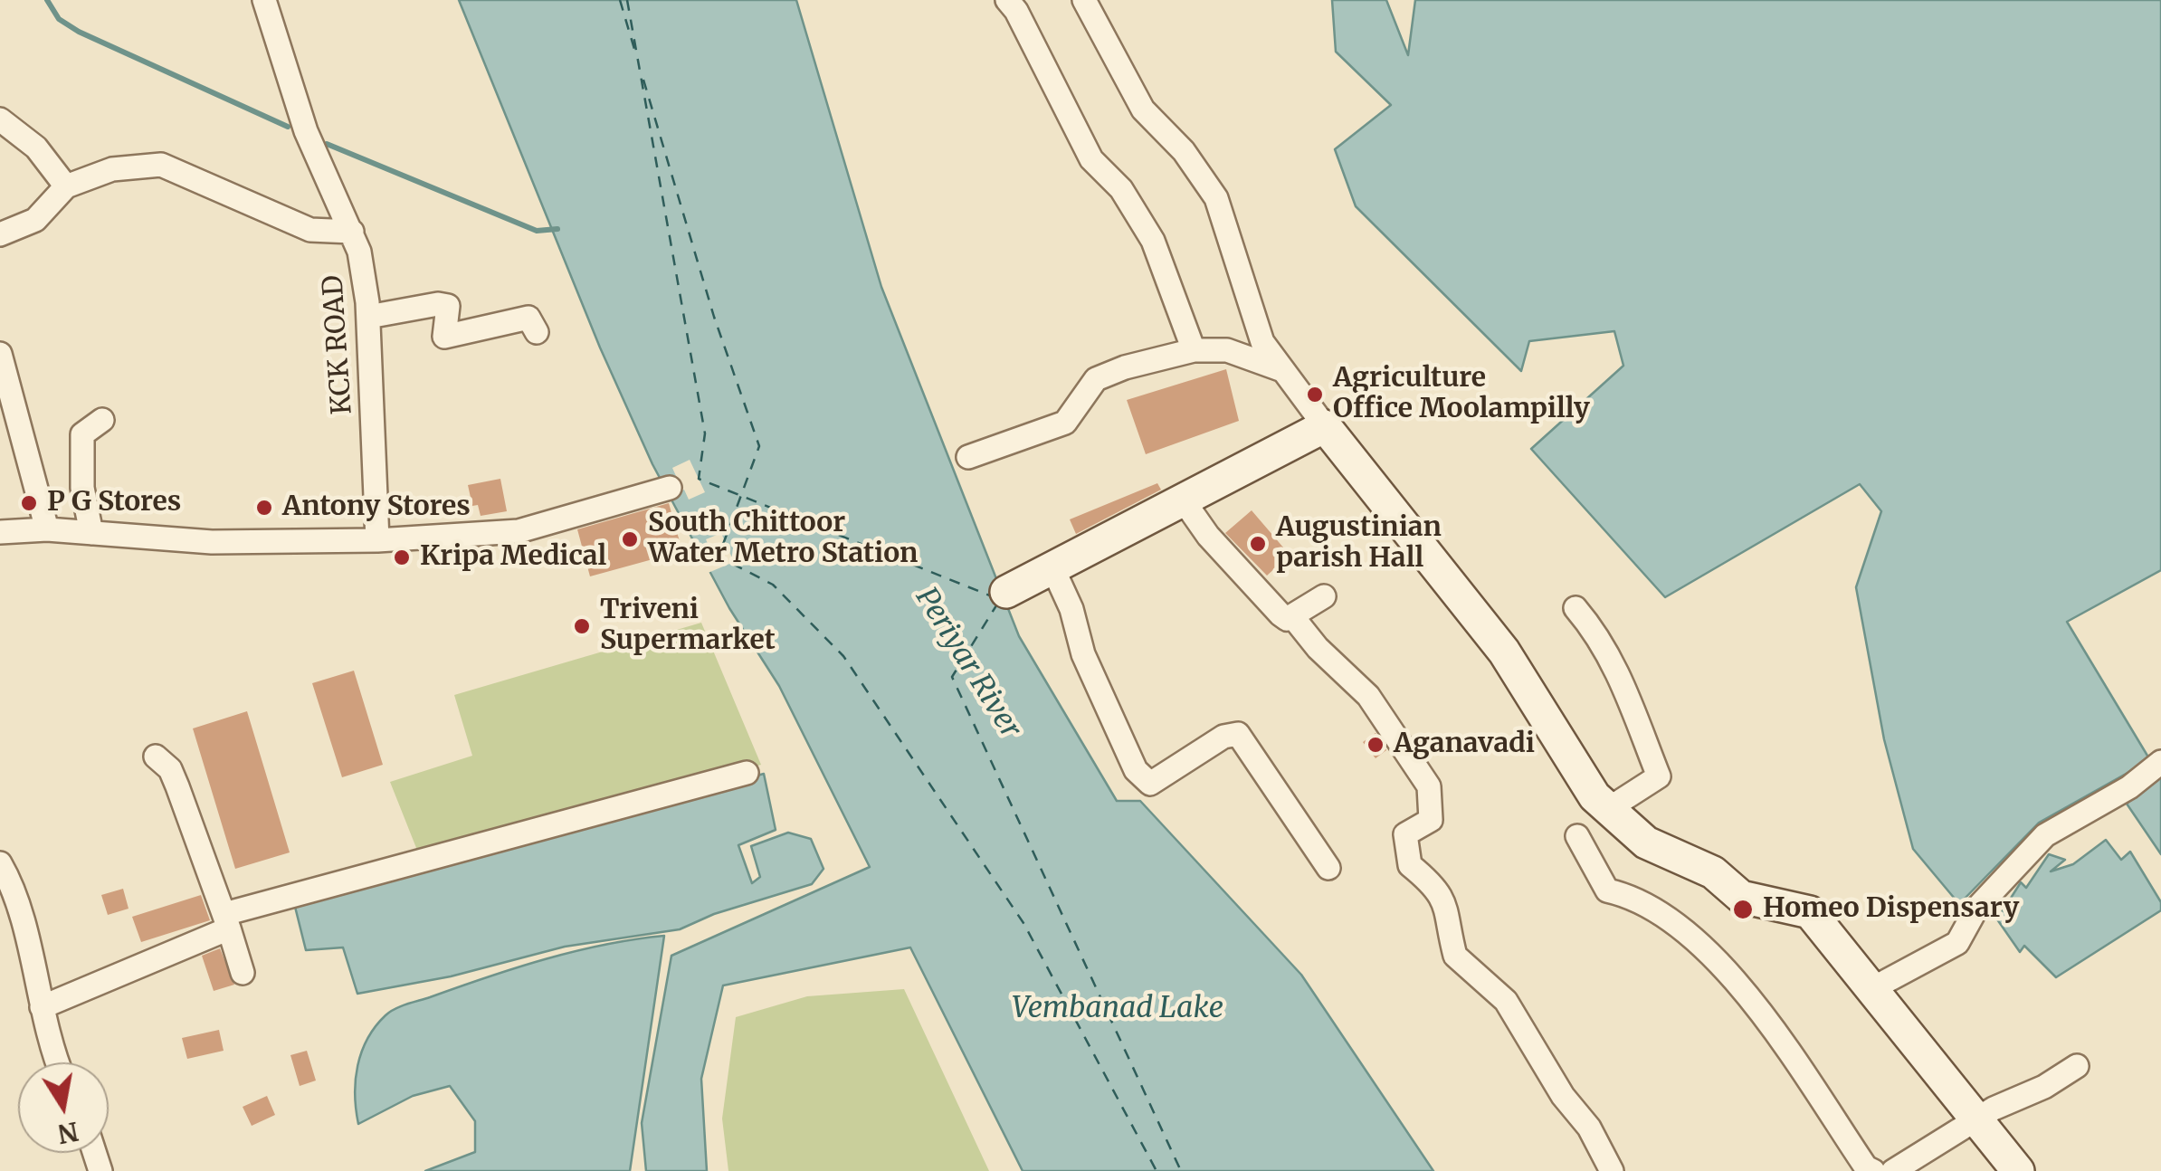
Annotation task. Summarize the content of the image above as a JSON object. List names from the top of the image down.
{
  "streets": {
    "street": ["KCK ROAD"]
  },
  "water": ["Periyar River", "Vembanad Lake"],
  "places": [
    "Agriculture Office Moolampilly",
    "P G Stores",
    "Antony Stores",
    "South Chittoor Water Metro Station",
    "Augustinian parish Hall",
    "Kripa Medical",
    "Triveni Supermarket",
    "Aganavadi",
    "Homeo Dispensary"
  ],
  "north": "bottom"
}
